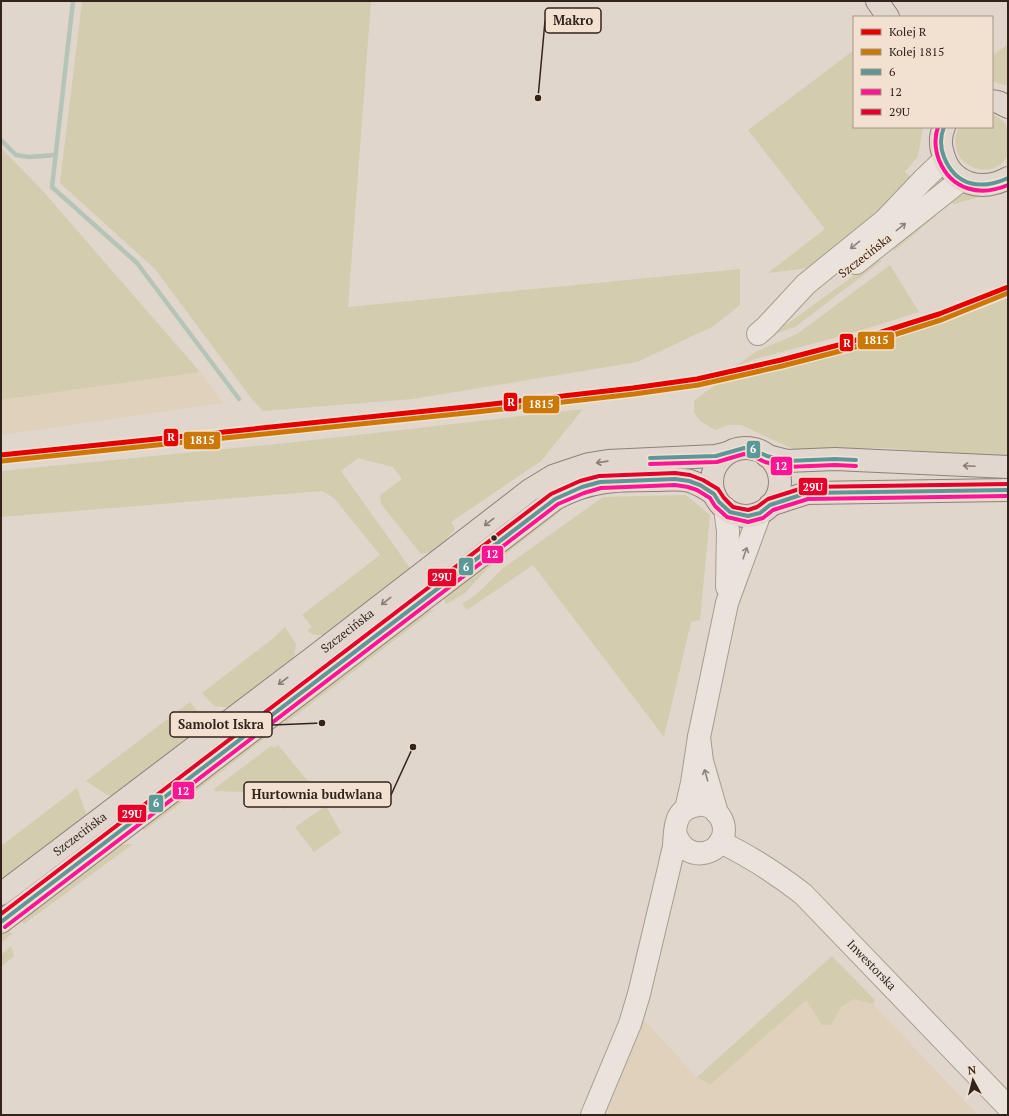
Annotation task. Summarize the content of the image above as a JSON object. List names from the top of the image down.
{
  "streets": {
    "main road": ["Szczecińska"],
    "street": ["Inwestorska"]
  },
  "places": ["Makro", "Samolot Iskra", "Hurtownia budwlana"],
  "lines": [
    "transit line 6",
    "transit line 12",
    "rail line R",
    "rail line 1815",
    "transit line 29U"
  ],
  "legend": [
    "Kolej R",
    "Kolej 1815",
    "6",
    "12",
    "29U"
  ],
  "north": "top"
}
